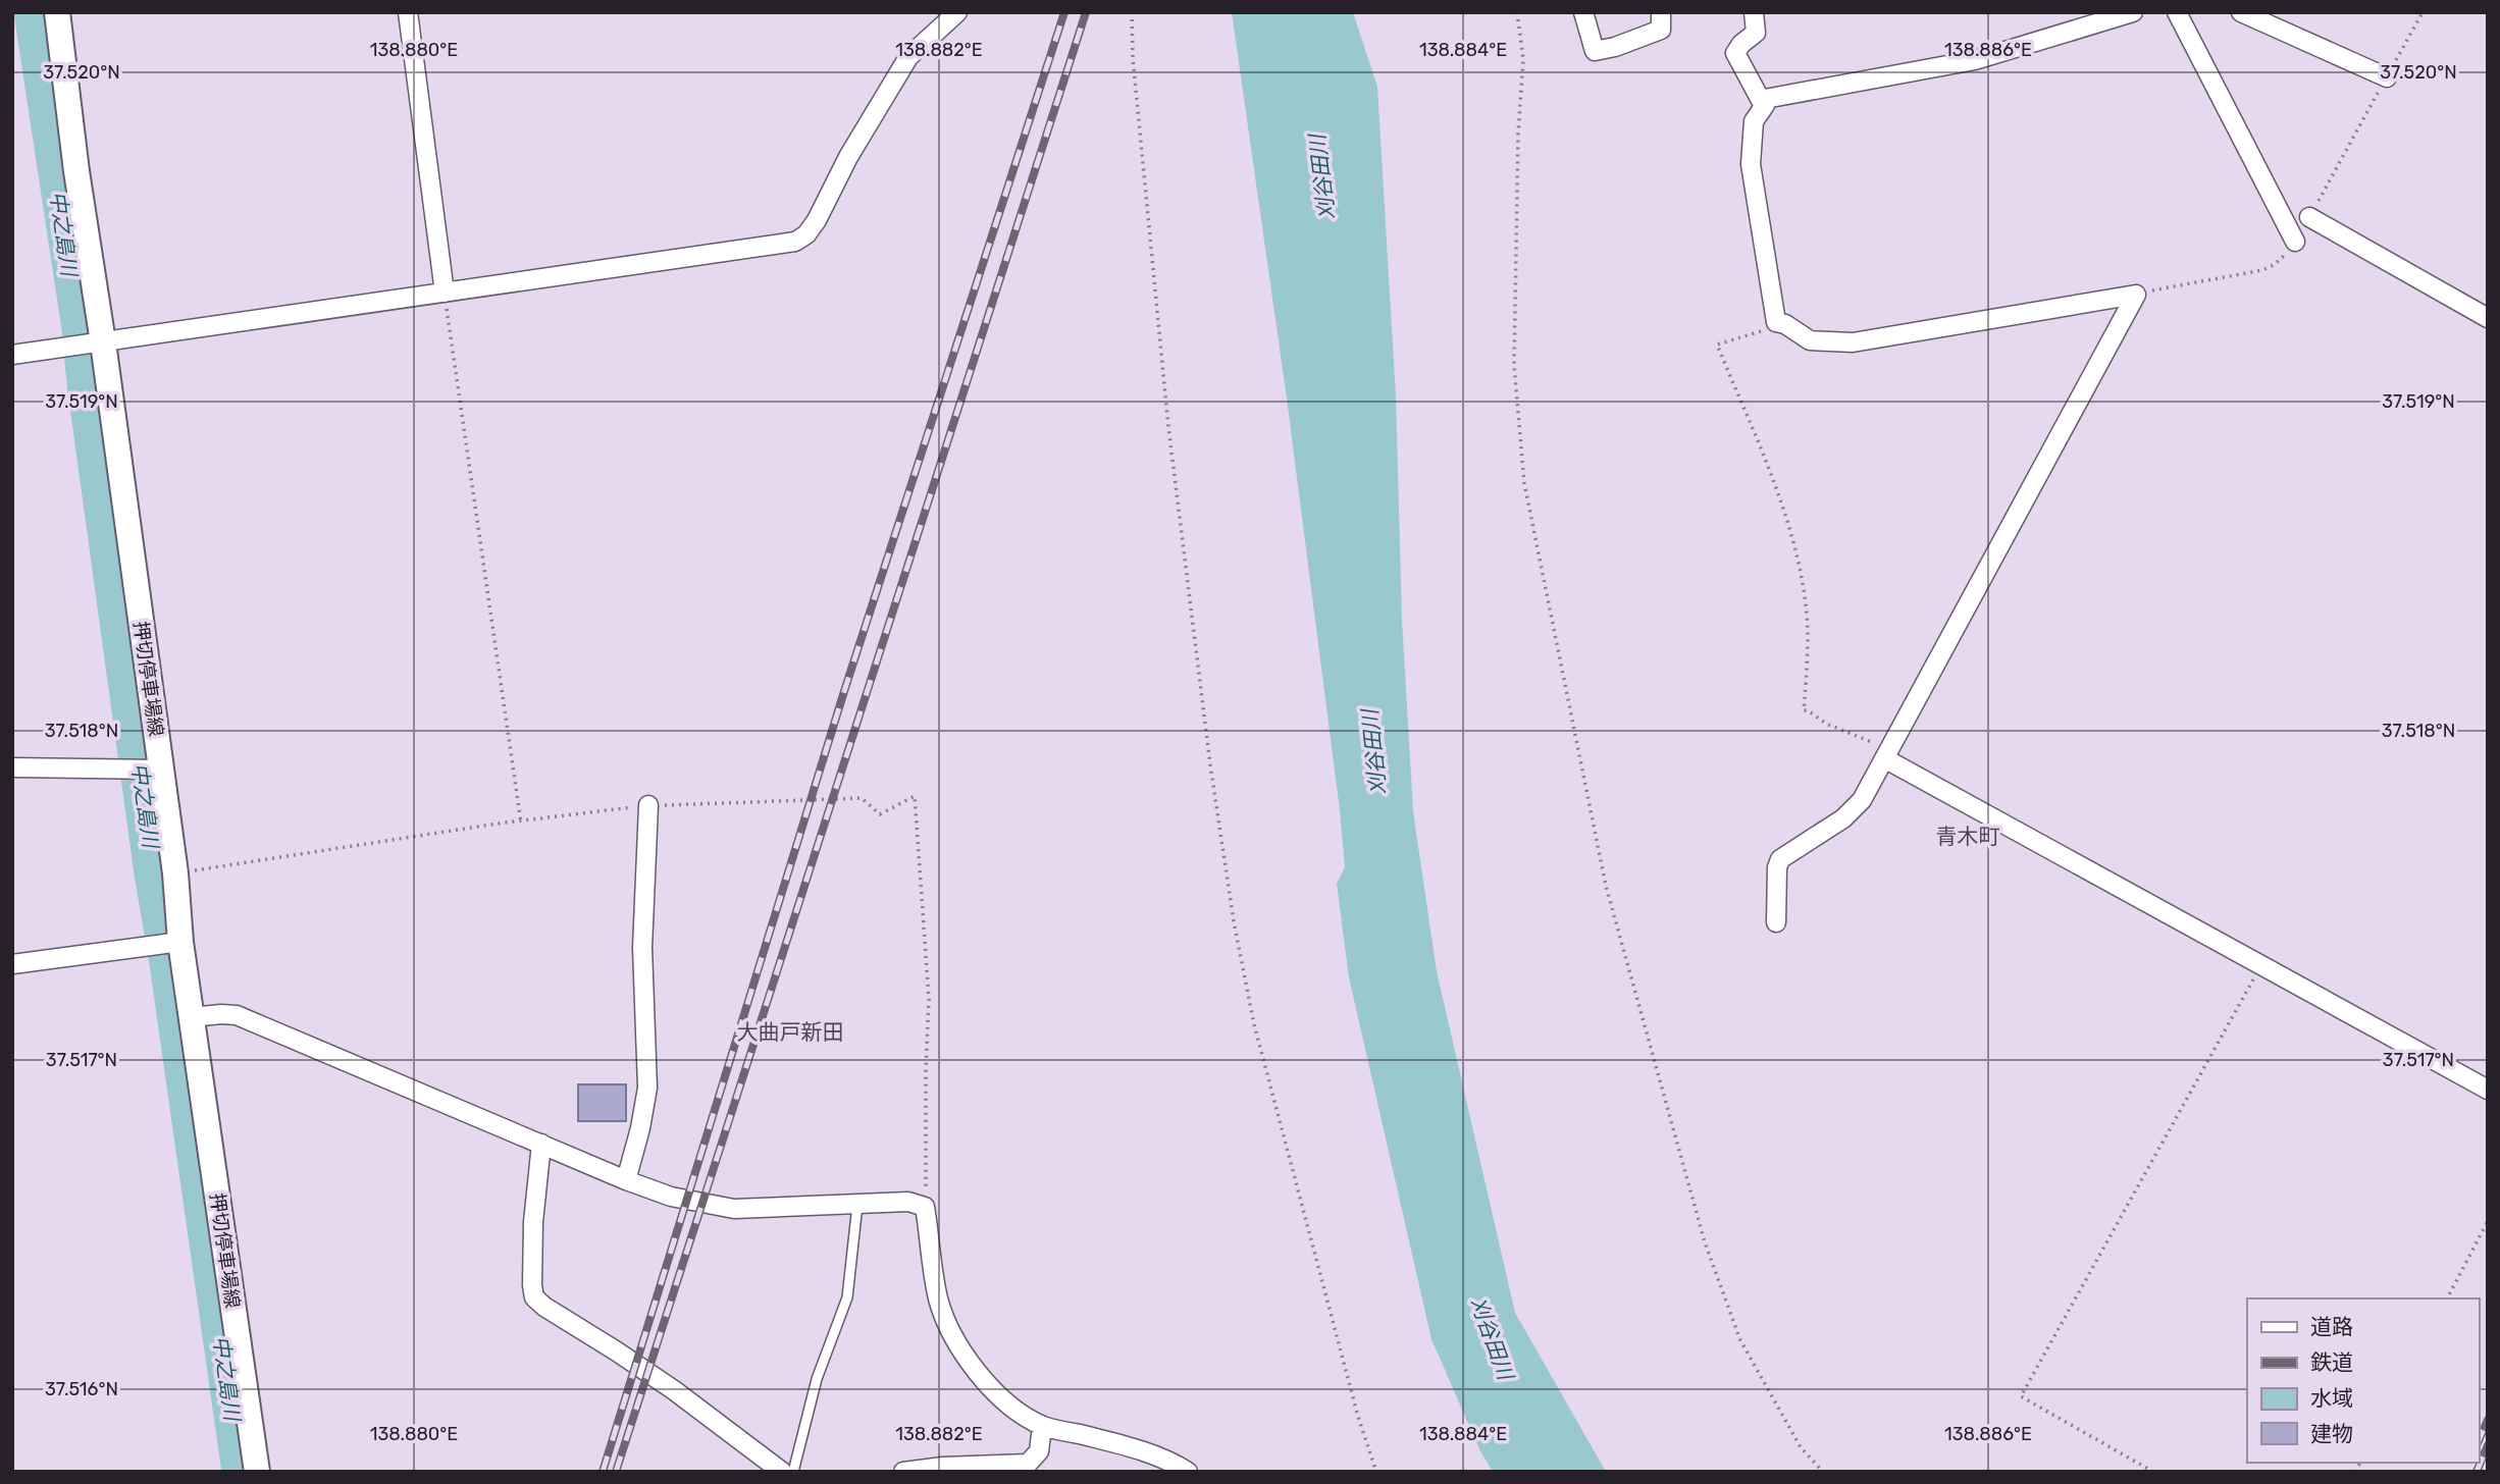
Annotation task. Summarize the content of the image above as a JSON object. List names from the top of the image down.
{
  "streets": {
    "main road": ["押切停車場線"]
  },
  "districts": ["青木町", "大曲戸新田"],
  "water": ["刈谷田川", "中之島川"],
  "legend": [
    "道路",
    "鉄道",
    "水域",
    "建物"
  ],
  "coordinates": [
    "138.880°E",
    "138.882°E",
    "138.884°E",
    "138.886°E",
    "37.520°N",
    "37.519°N",
    "37.518°N",
    "37.517°N",
    "37.516°N"
  ]
}
